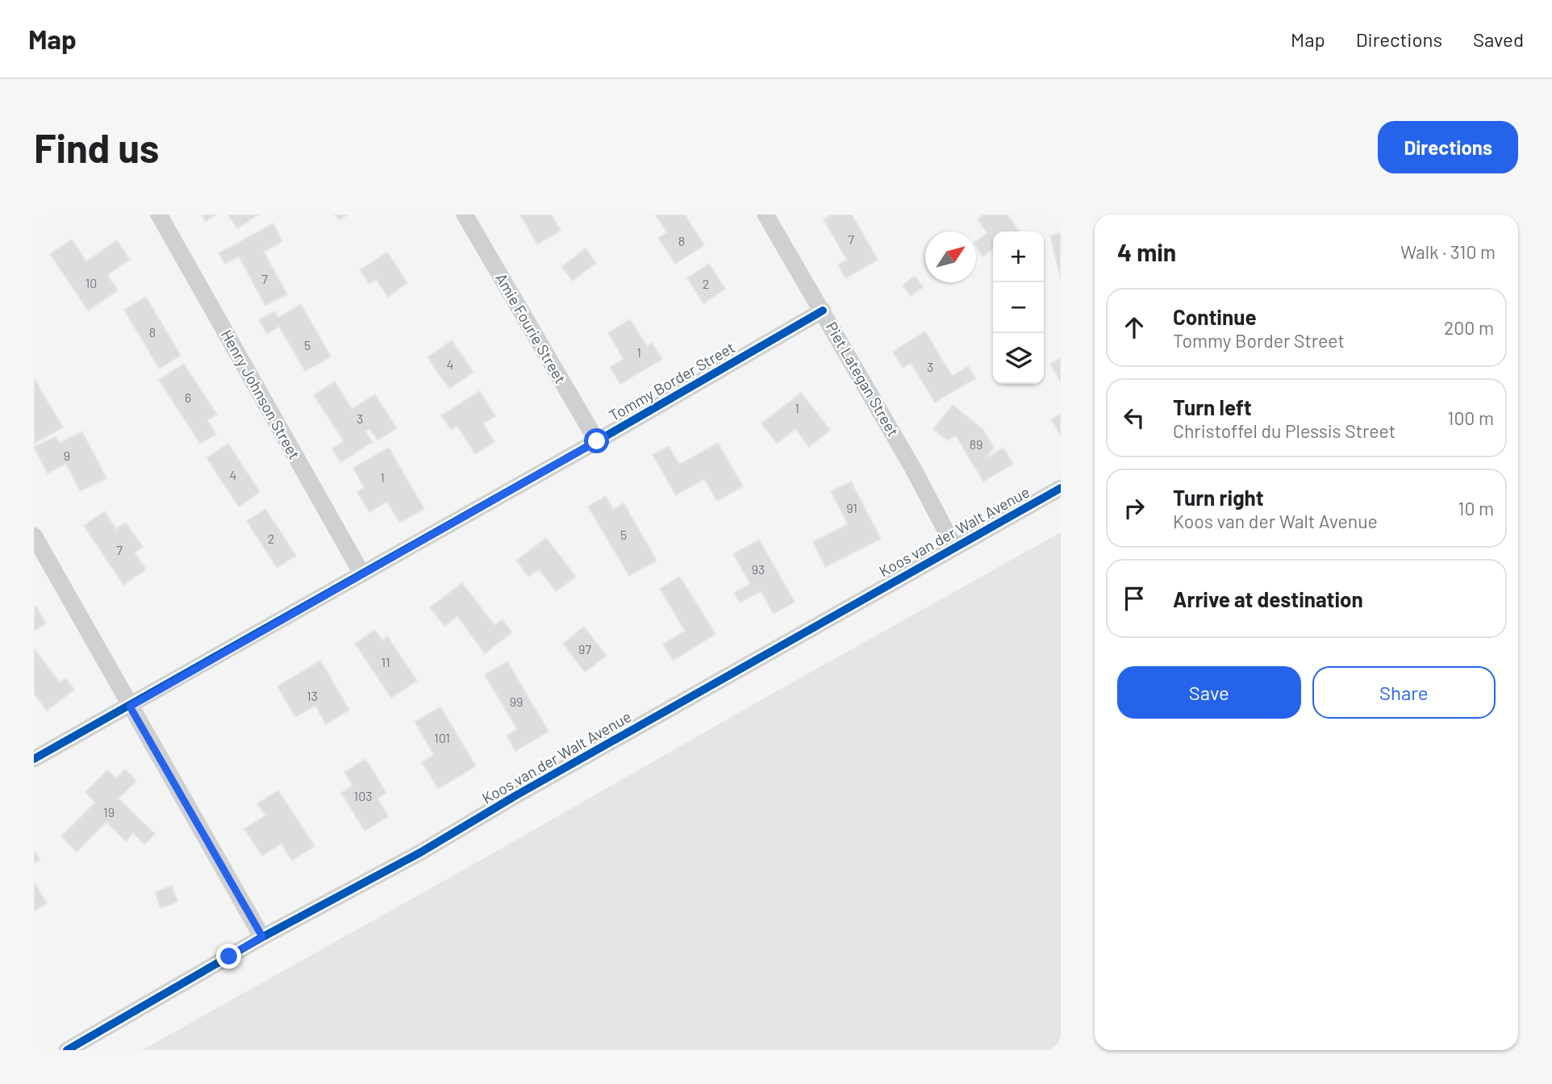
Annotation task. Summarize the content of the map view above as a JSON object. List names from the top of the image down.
{
  "streets": {
    "street": [
      "Amie Fourie Street",
      "Piet Lategan Street",
      "Tommy Border Street",
      "Henry Johnson Street",
      "Koos van der Walt Avenue"
    ]
  },
  "crossings": [
    ["Amie Fourie Street", "Tommy Border Street"],
    ["Piet Lategan Street", "Tommy Border Street"],
    ["Piet Lategan Street", "Koos van der Walt Avenue"],
    ["Tommy Border Street", "Henry Johnson Street"]
  ],
  "house_numbers": [
    "7",
    "8",
    "7",
    "10",
    "2",
    "8",
    "5",
    "1",
    "4",
    "3",
    "6",
    "1",
    "3",
    "89",
    "9",
    "4",
    "1",
    "91",
    "5",
    "2",
    "7",
    "93",
    "97",
    "11",
    "13",
    "99",
    "101",
    "103",
    "19"
  ],
  "north": "top right",
  "page": {
    "header": "Map",
    "nav": ["Map", "Directions", "Saved"],
    "buttons": [
      "Directions",
      ["Save", "Share"]
    ],
    "title": "Find us",
    "heading": ["4 min", "Walk · 310 m"],
    "map_buttons": ["+", "−"],
    "list": [
      ["Continue", "Tommy Border Street", "200 m"],
      ["Turn left", "Christoffel du Plessis Street", "100 m"],
      ["Turn right", "Koos van der Walt Avenue", "10 m"],
      "Arrive at destination"
    ]
  }
}
